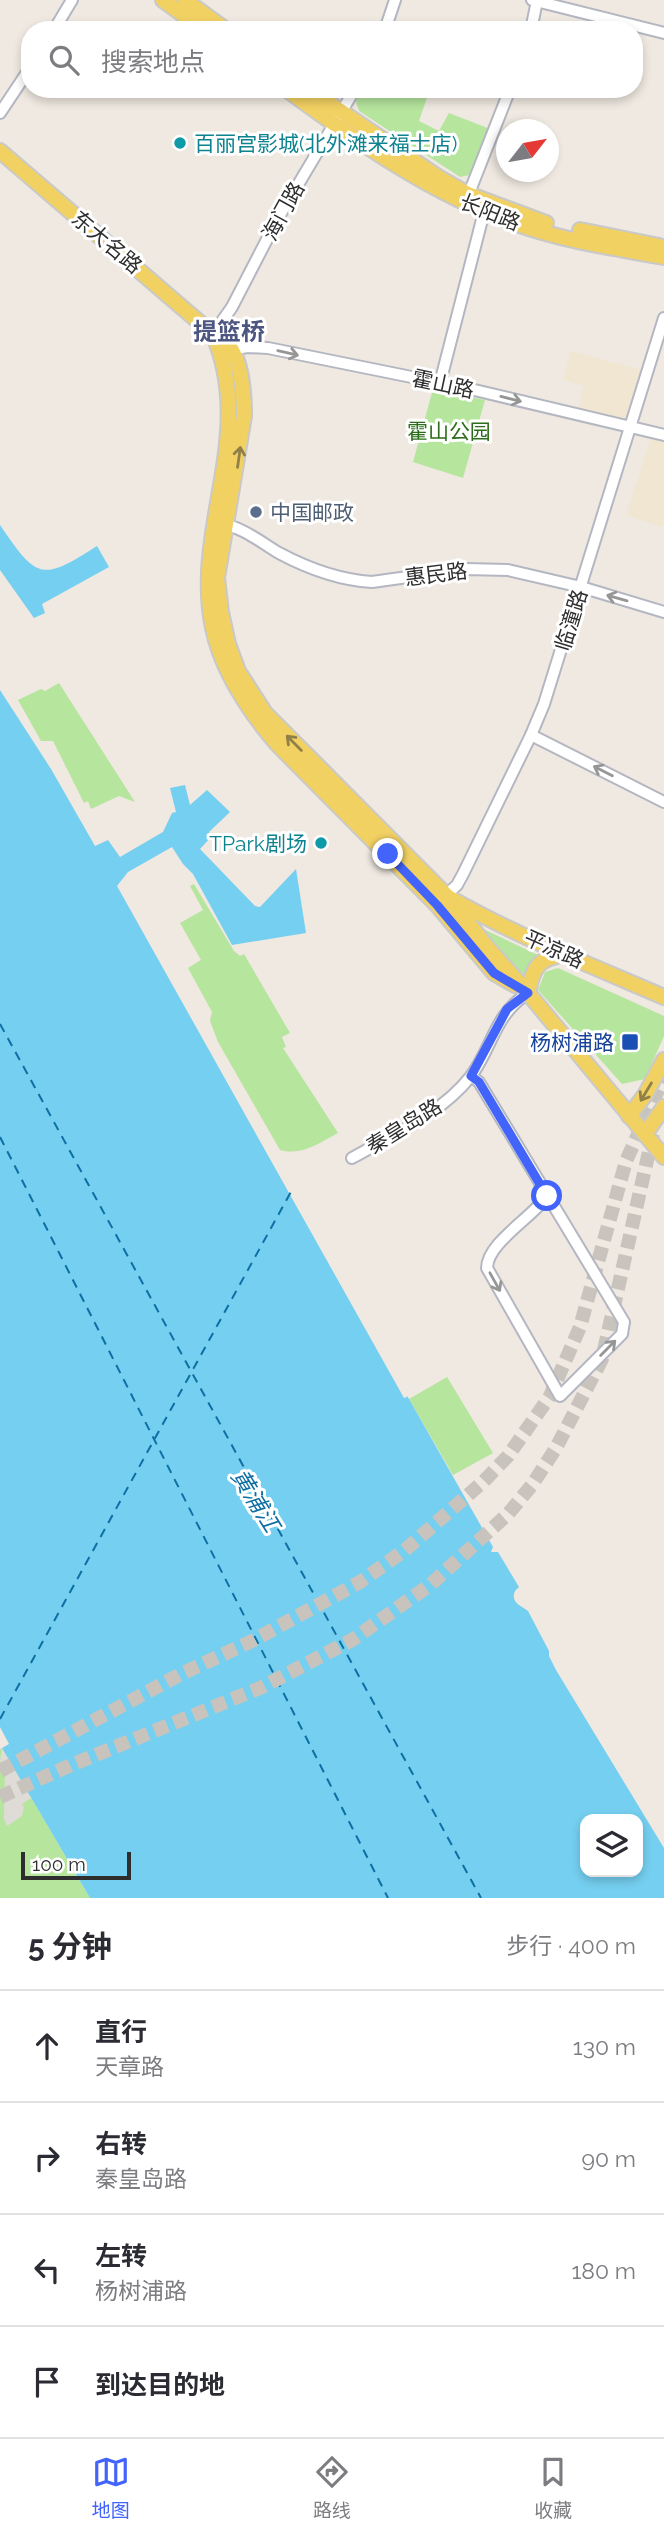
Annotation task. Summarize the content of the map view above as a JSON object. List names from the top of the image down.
{
  "streets": {
    "main road": ["长阳路", "东大名路", "平凉路"],
    "street": [
      "海门路",
      "霍山路",
      "惠民路",
      "临潼路",
      "秦皇岛路"
    ]
  },
  "crossings": [
    ["海门路", "长阳路"],
    ["海门路", "东大名路"],
    ["东大名路", "霍山路"],
    ["东大名路", "惠民路"],
    ["霍山路", "临潼路"],
    ["惠民路", "临潼路"],
    ["临潼路", "平凉路"]
  ],
  "one_way": ["霍山路"],
  "districts": ["提篮桥"],
  "water": ["黄浦江"],
  "parks": ["霍山公园"],
  "places": {
    "other": ["百丽宫影城(北外滩来福士店)", "中国邮政", "TPark剧场"],
    "transit": ["杨树浦路"]
  },
  "scale_bar": "100 m",
  "north": "top right",
  "page": {
    "search": "搜索地点",
    "scale": "100 m",
    "heading": ["5 分钟", "步行 · 400 m"],
    "list": [
      ["直行", "天章路", "130 m"],
      ["右转", "秦皇岛路", "90 m"],
      ["左转", "杨树浦路", "180 m"],
      "到达目的地"
    ],
    "nav": ["地图", "路线", "收藏"]
  }
}
